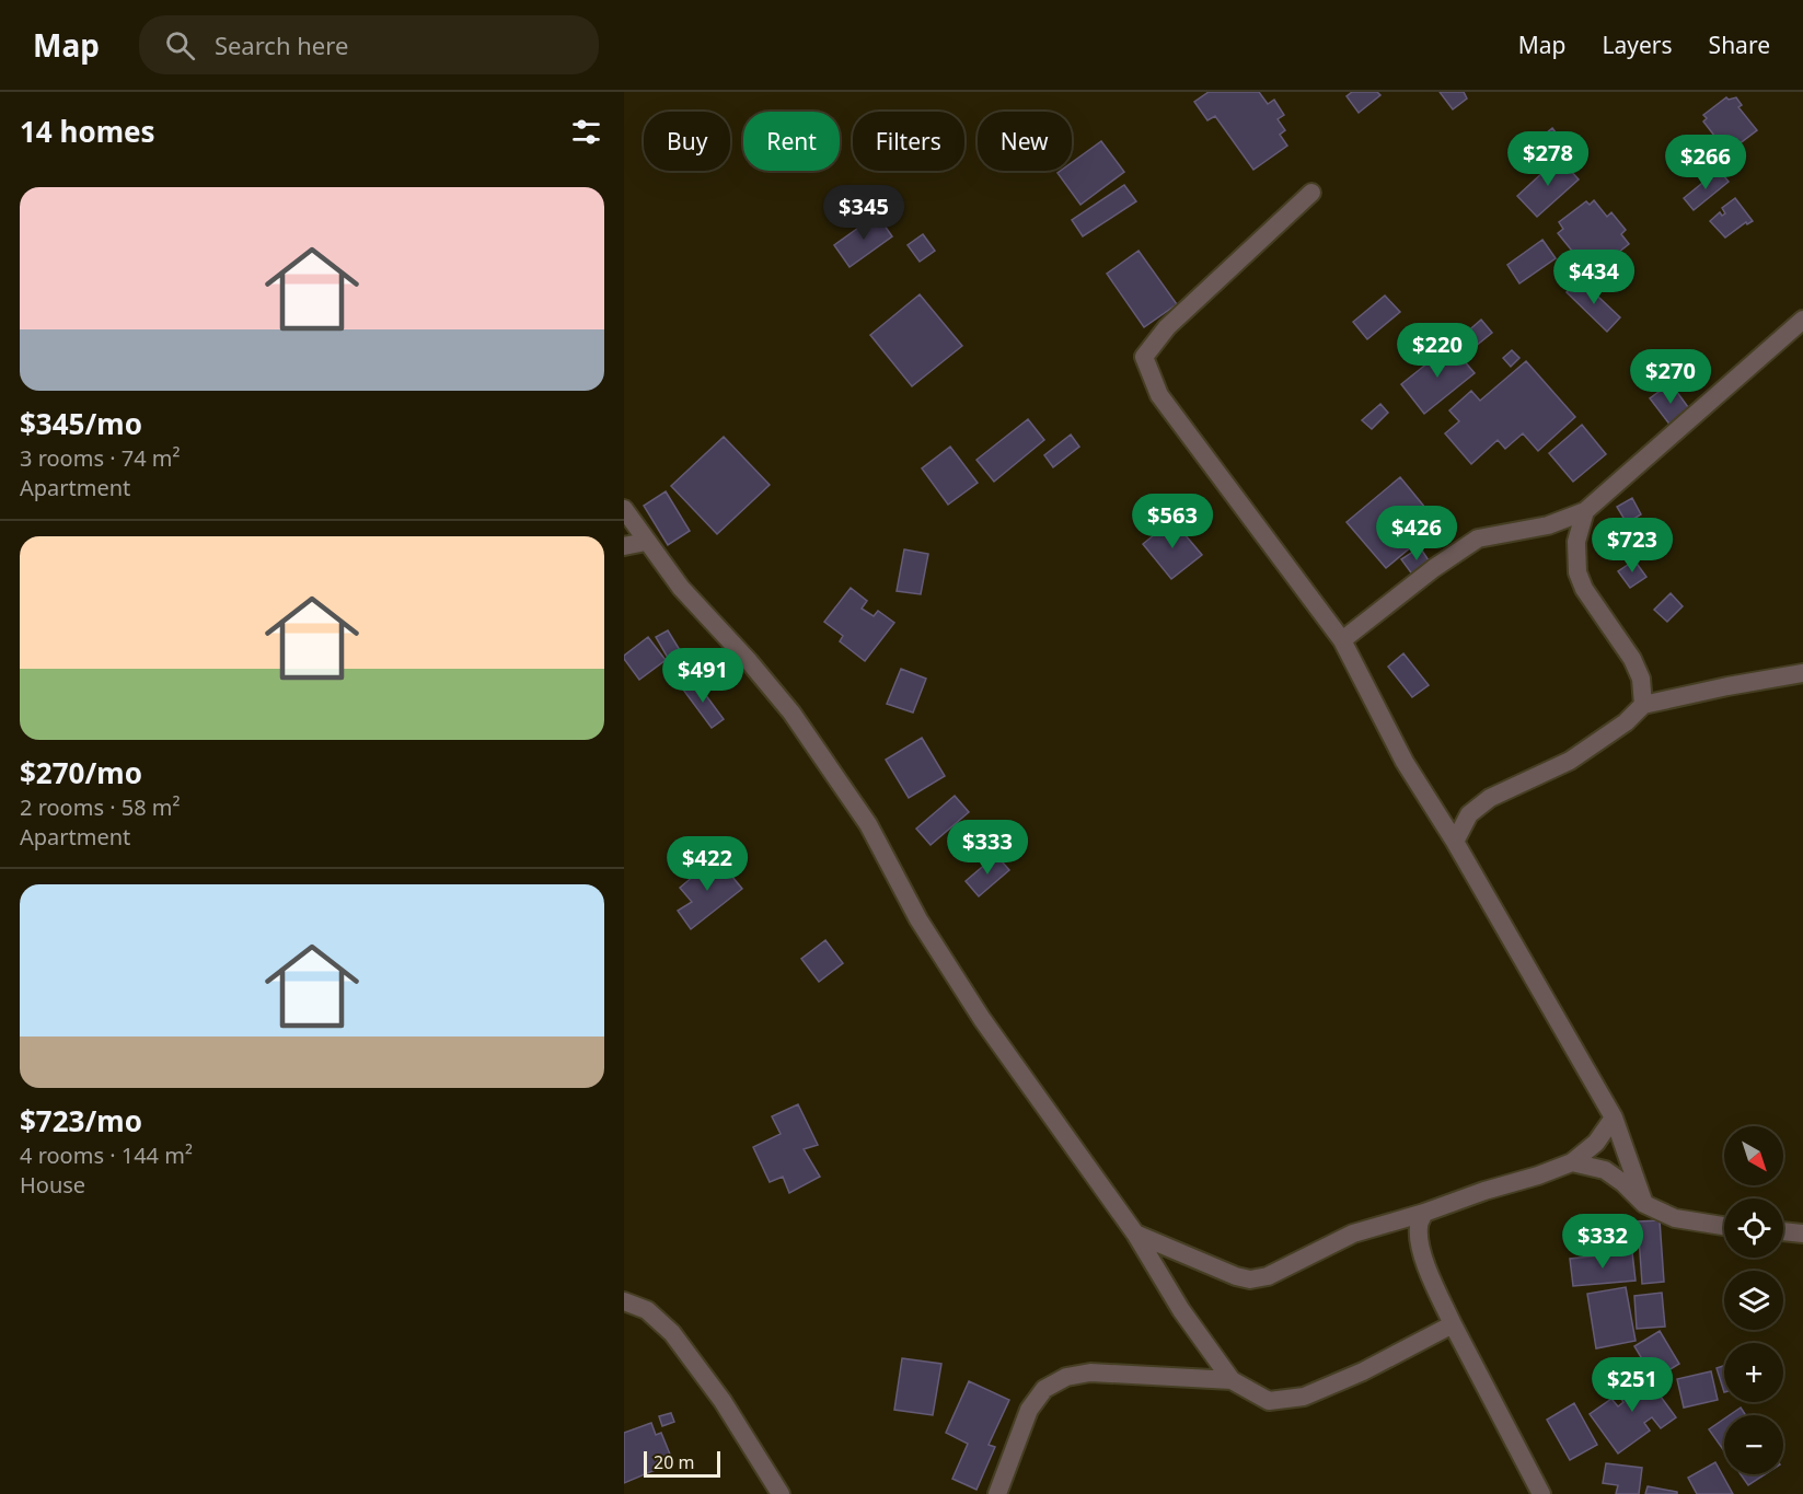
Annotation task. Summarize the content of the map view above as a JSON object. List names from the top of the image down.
{
  "scale_bar": "20 m",
  "north": "bottom right",
  "page": {
    "header": "Map",
    "search": "Search here",
    "nav": ["Map", "Layers", "Share"],
    "heading": "14 homes",
    "chip": [
      "Buy",
      "Rent",
      "Filters",
      "New"
    ],
    "price": [
      "$278",
      "$266",
      "$345",
      "$434",
      "$220",
      "$270",
      "$563",
      "$426",
      "$723",
      "$491",
      "$333",
      "$422",
      "$332",
      "$251"
    ],
    "list": [
      {
        "name": "$345/mo",
        "note": "3 rooms · 74 m² · Apartment"
      },
      {
        "name": "$270/mo",
        "note": "2 rooms · 58 m² · Apartment"
      },
      {
        "name": "$723/mo",
        "note": "4 rooms · 144 m² · House"
      }
    ],
    "map_buttons": ["+", "−"],
    "scale": "20 m"
  }
}
